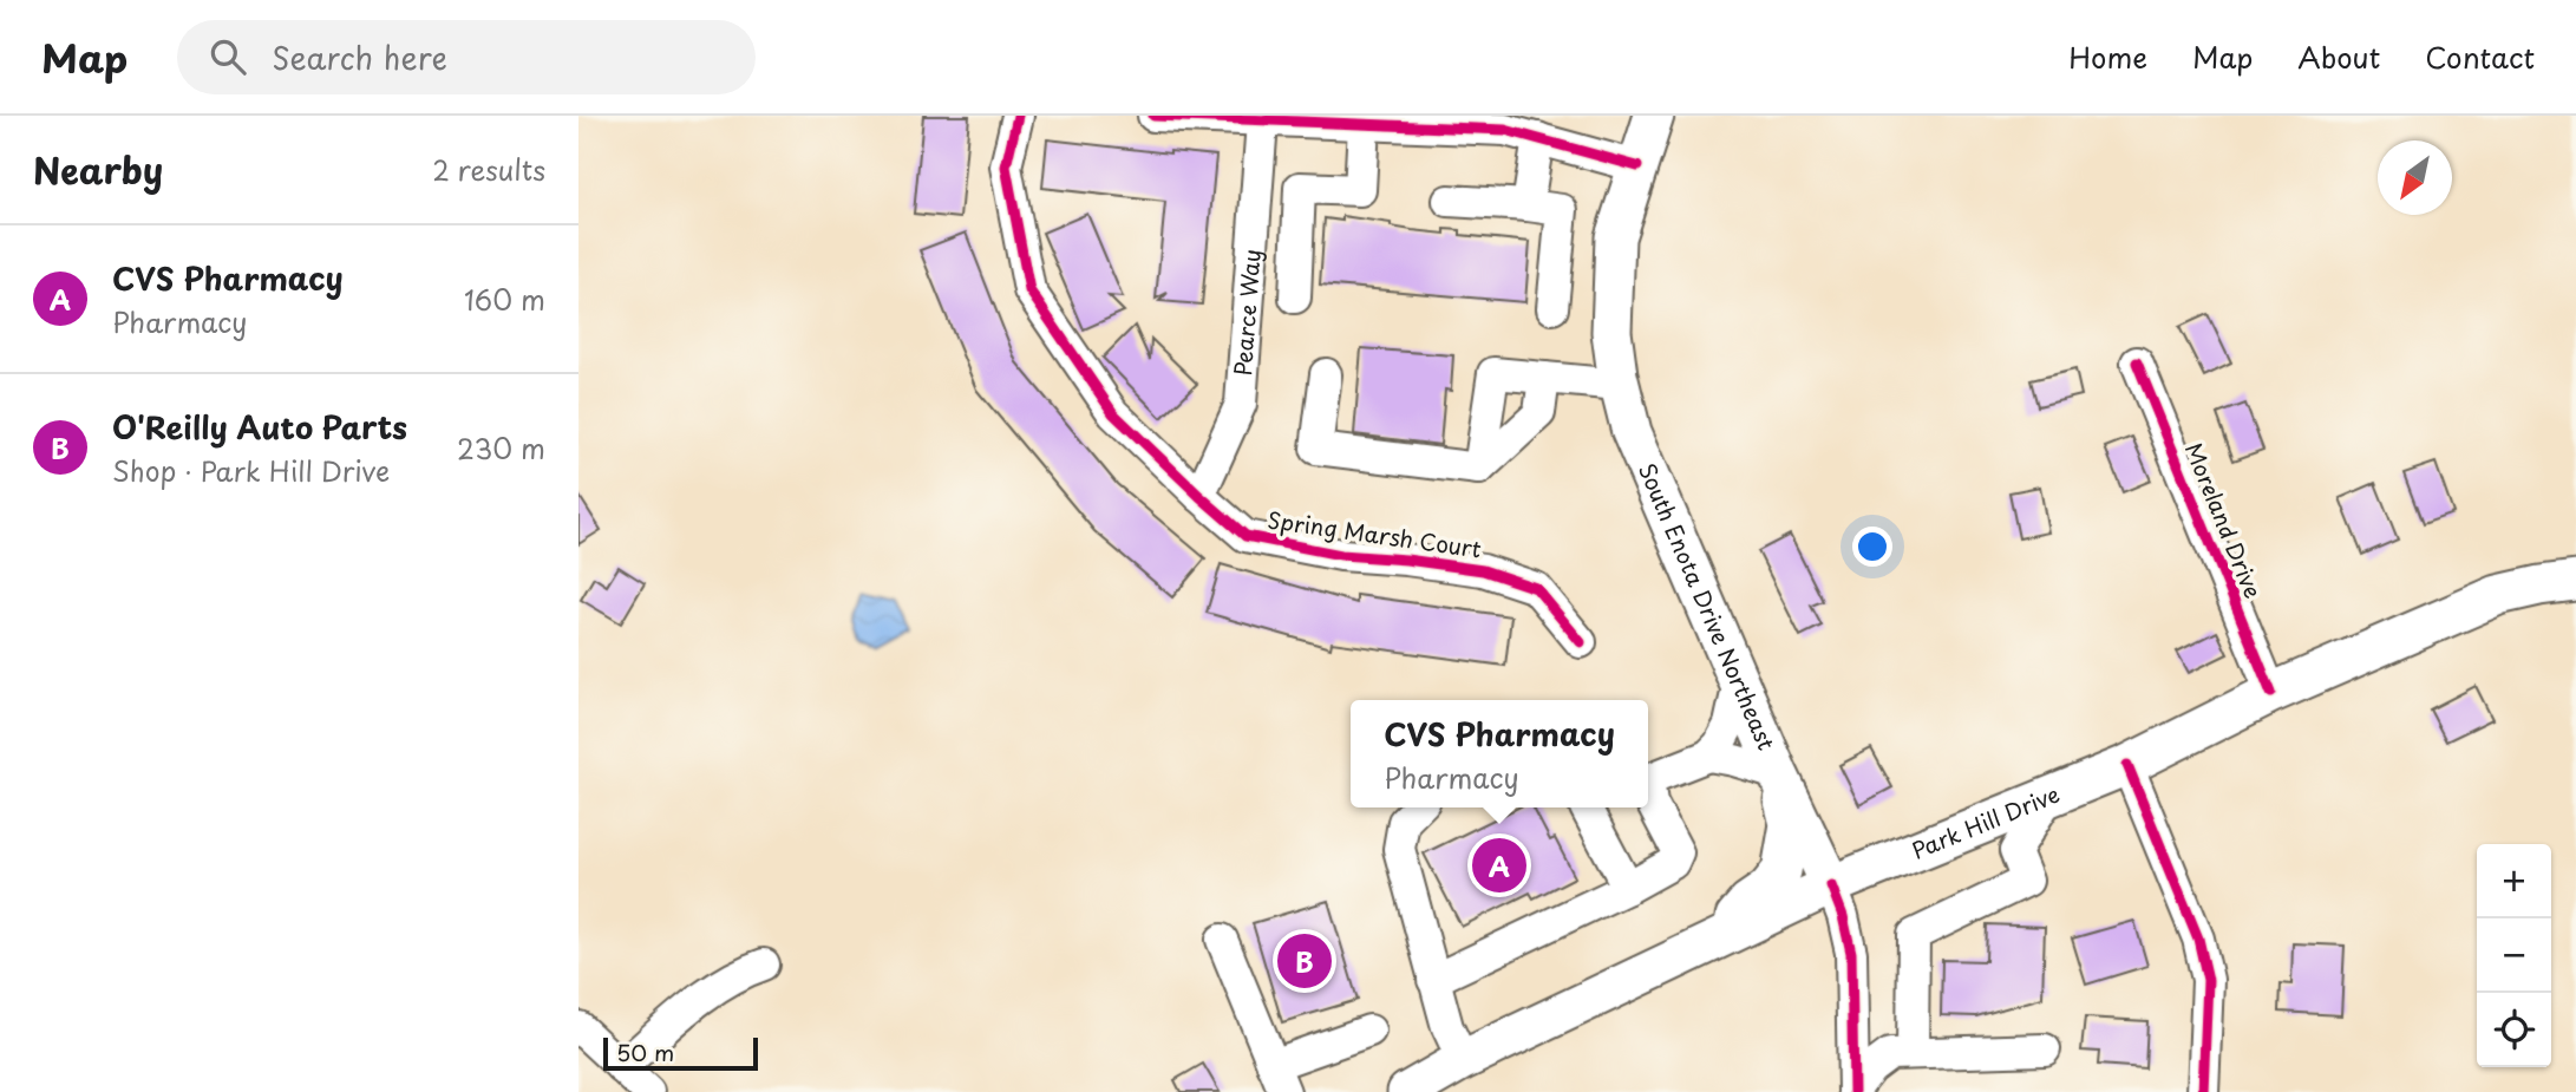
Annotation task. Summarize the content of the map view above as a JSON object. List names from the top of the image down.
{
  "streets": {
    "main road": ["South Enota Drive Northeast", "Park Hill Drive"],
    "street": ["Pearce Way", "Moreland Drive", "Spring Marsh Court"]
  },
  "crossings": [
    ["Pearce Way", "Spring Marsh Court"],
    ["Moreland Drive", "Park Hill Drive"],
    ["South Enota Drive Northeast", "Park Hill Drive"]
  ],
  "scale_bar": "50 m",
  "north": "bottom left",
  "page": {
    "header": "Map",
    "search": "Search here",
    "nav": [
      "Home",
      "Map",
      "About",
      "Contact"
    ],
    "heading": ["Nearby", "2 results"],
    "list": [
      {
        "mark": "A",
        "name": "CVS Pharmacy",
        "note": "Pharmacy",
        "value": "160 m"
      },
      {
        "mark": "B",
        "name": "O'Reilly Auto Parts",
        "note": "Shop · Park Hill Drive",
        "value": "230 m"
      }
    ],
    "popup": ["CVS Pharmacy", "Pharmacy"],
    "pins": ["A", "B"],
    "map_buttons": ["+", "−"],
    "scale": "50 m"
  }
}
